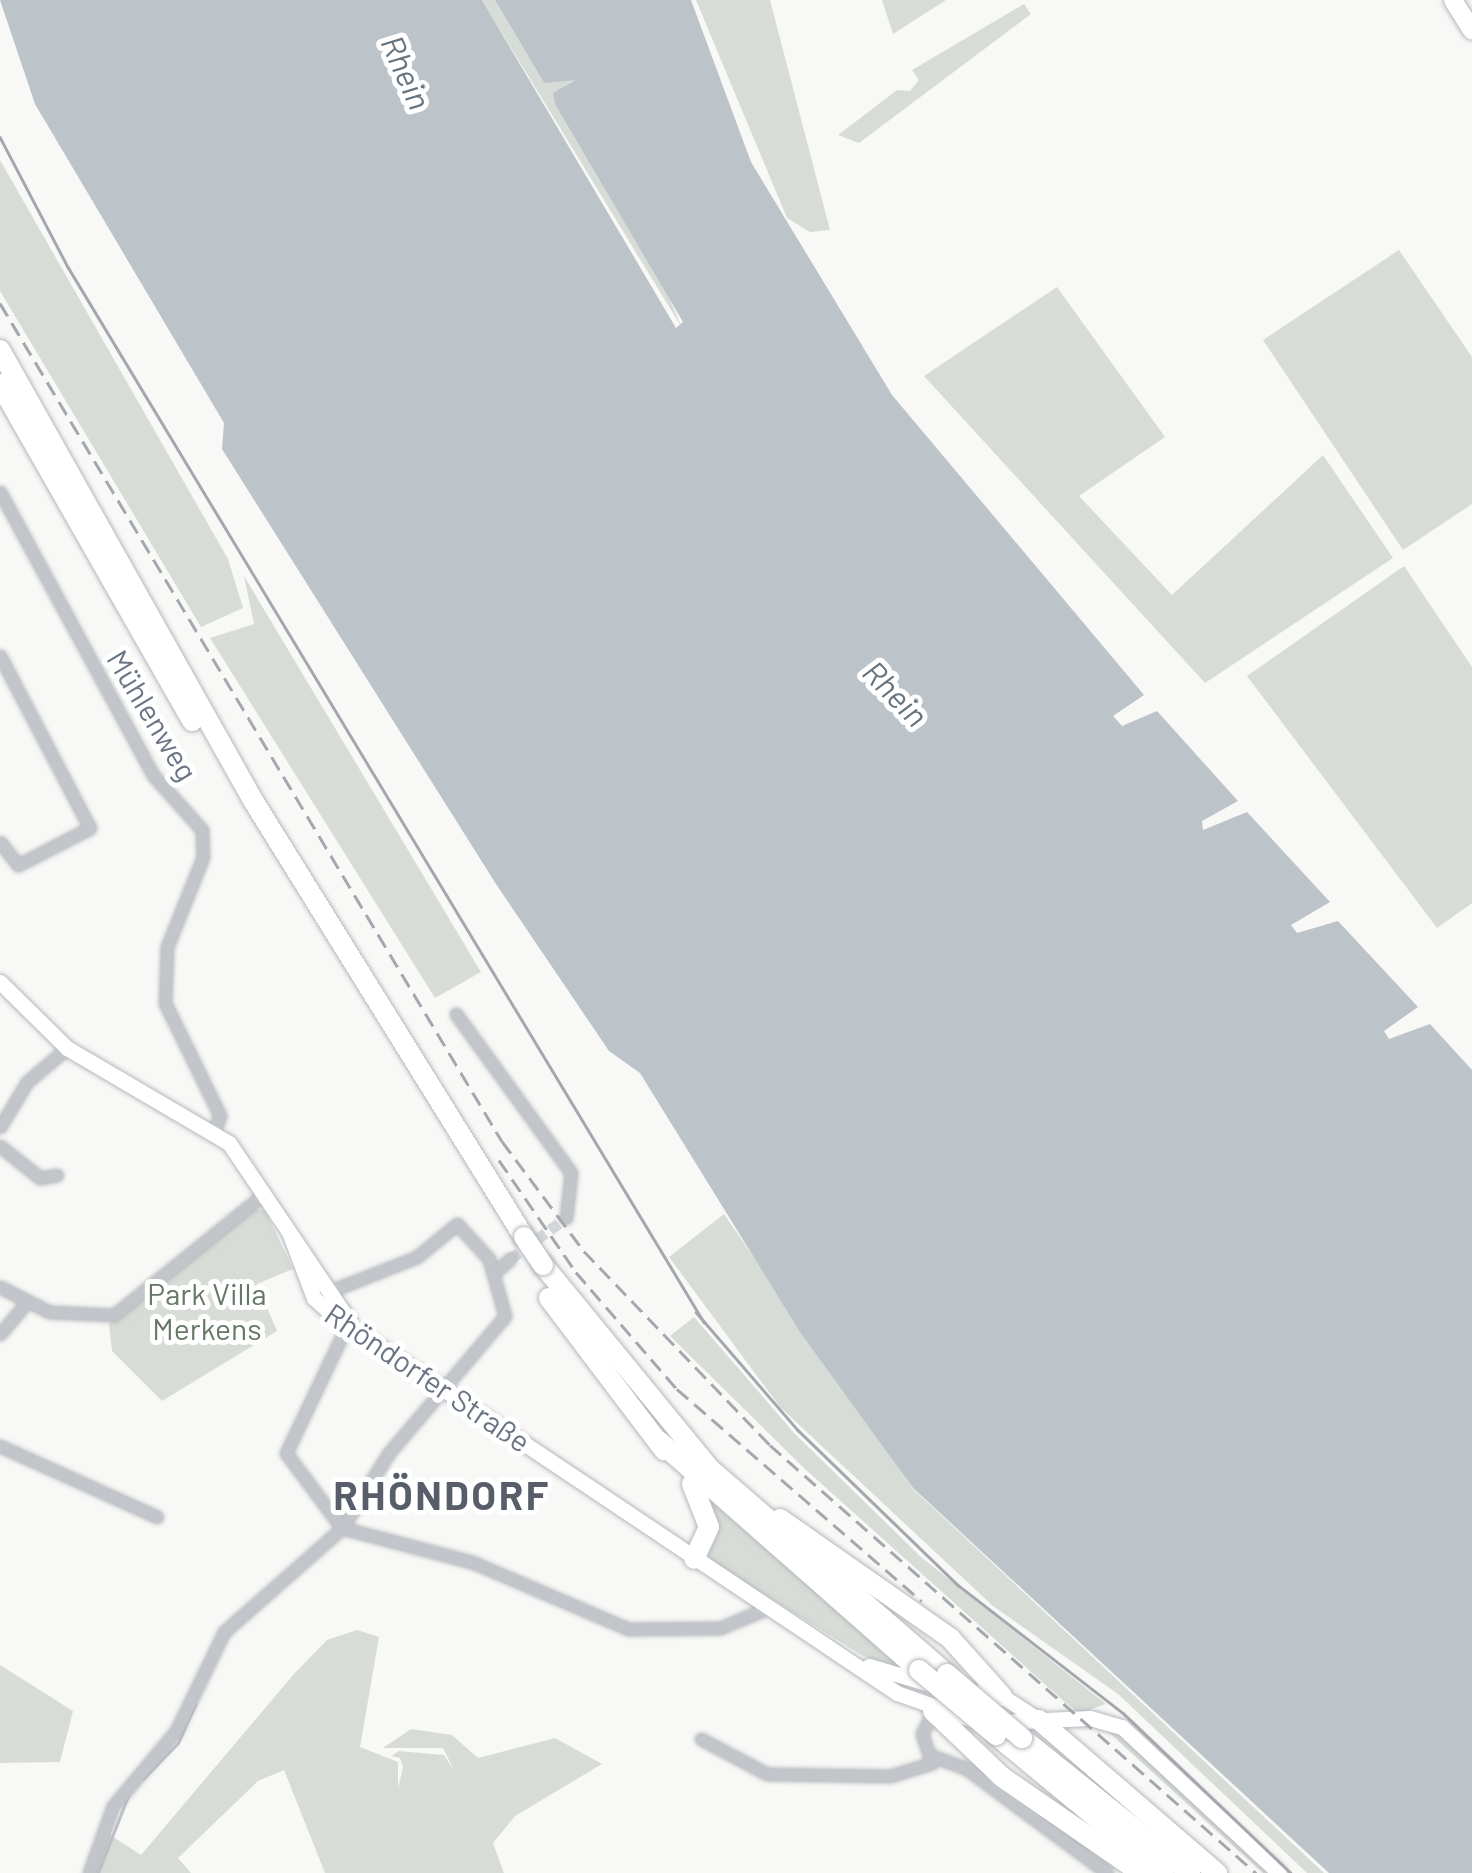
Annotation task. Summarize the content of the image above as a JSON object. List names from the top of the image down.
{
  "streets": {
    "main road": ["Rhöndorfer Straße"],
    "street": ["Mühlenweg"]
  },
  "crossings": [
    ["Mühlenweg", "Rhöndorfer Straße"]
  ],
  "districts": ["RHÖNDORF"],
  "water": ["Rhein"],
  "parks": ["Park Villa Merkens"]
}
